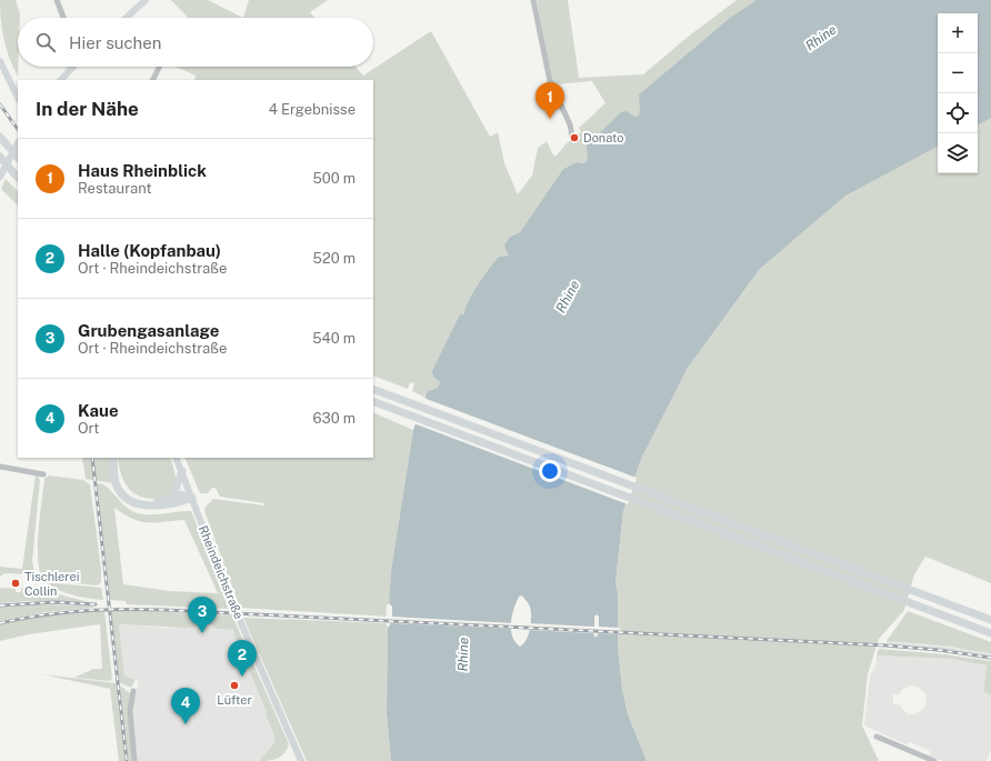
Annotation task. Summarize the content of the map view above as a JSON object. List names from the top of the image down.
{
  "streets": {
    "main road": ["Rheindeichstraße"]
  },
  "water": ["Rhine"],
  "places": ["Donato", "Tischlerei Collin", "Lüfter"],
  "page": {
    "map_buttons": ["+", "−"],
    "search": "Hier suchen",
    "heading": ["In der Nähe", "4 Ergebnisse"],
    "pins": [
      "1",
      "3",
      "2",
      "4"
    ],
    "list": [
      {
        "mark": "1",
        "name": "Haus Rheinblick",
        "note": "Restaurant",
        "value": "500 m"
      },
      {
        "mark": "2",
        "name": "Halle (Kopfanbau)",
        "note": "Ort · Rheindeichstraße",
        "value": "520 m"
      },
      {
        "mark": "3",
        "name": "Grubengasanlage",
        "note": "Ort · Rheindeichstraße",
        "value": "540 m"
      },
      {
        "mark": "4",
        "name": "Kaue",
        "note": "Ort",
        "value": "630 m"
      }
    ]
  }
}
